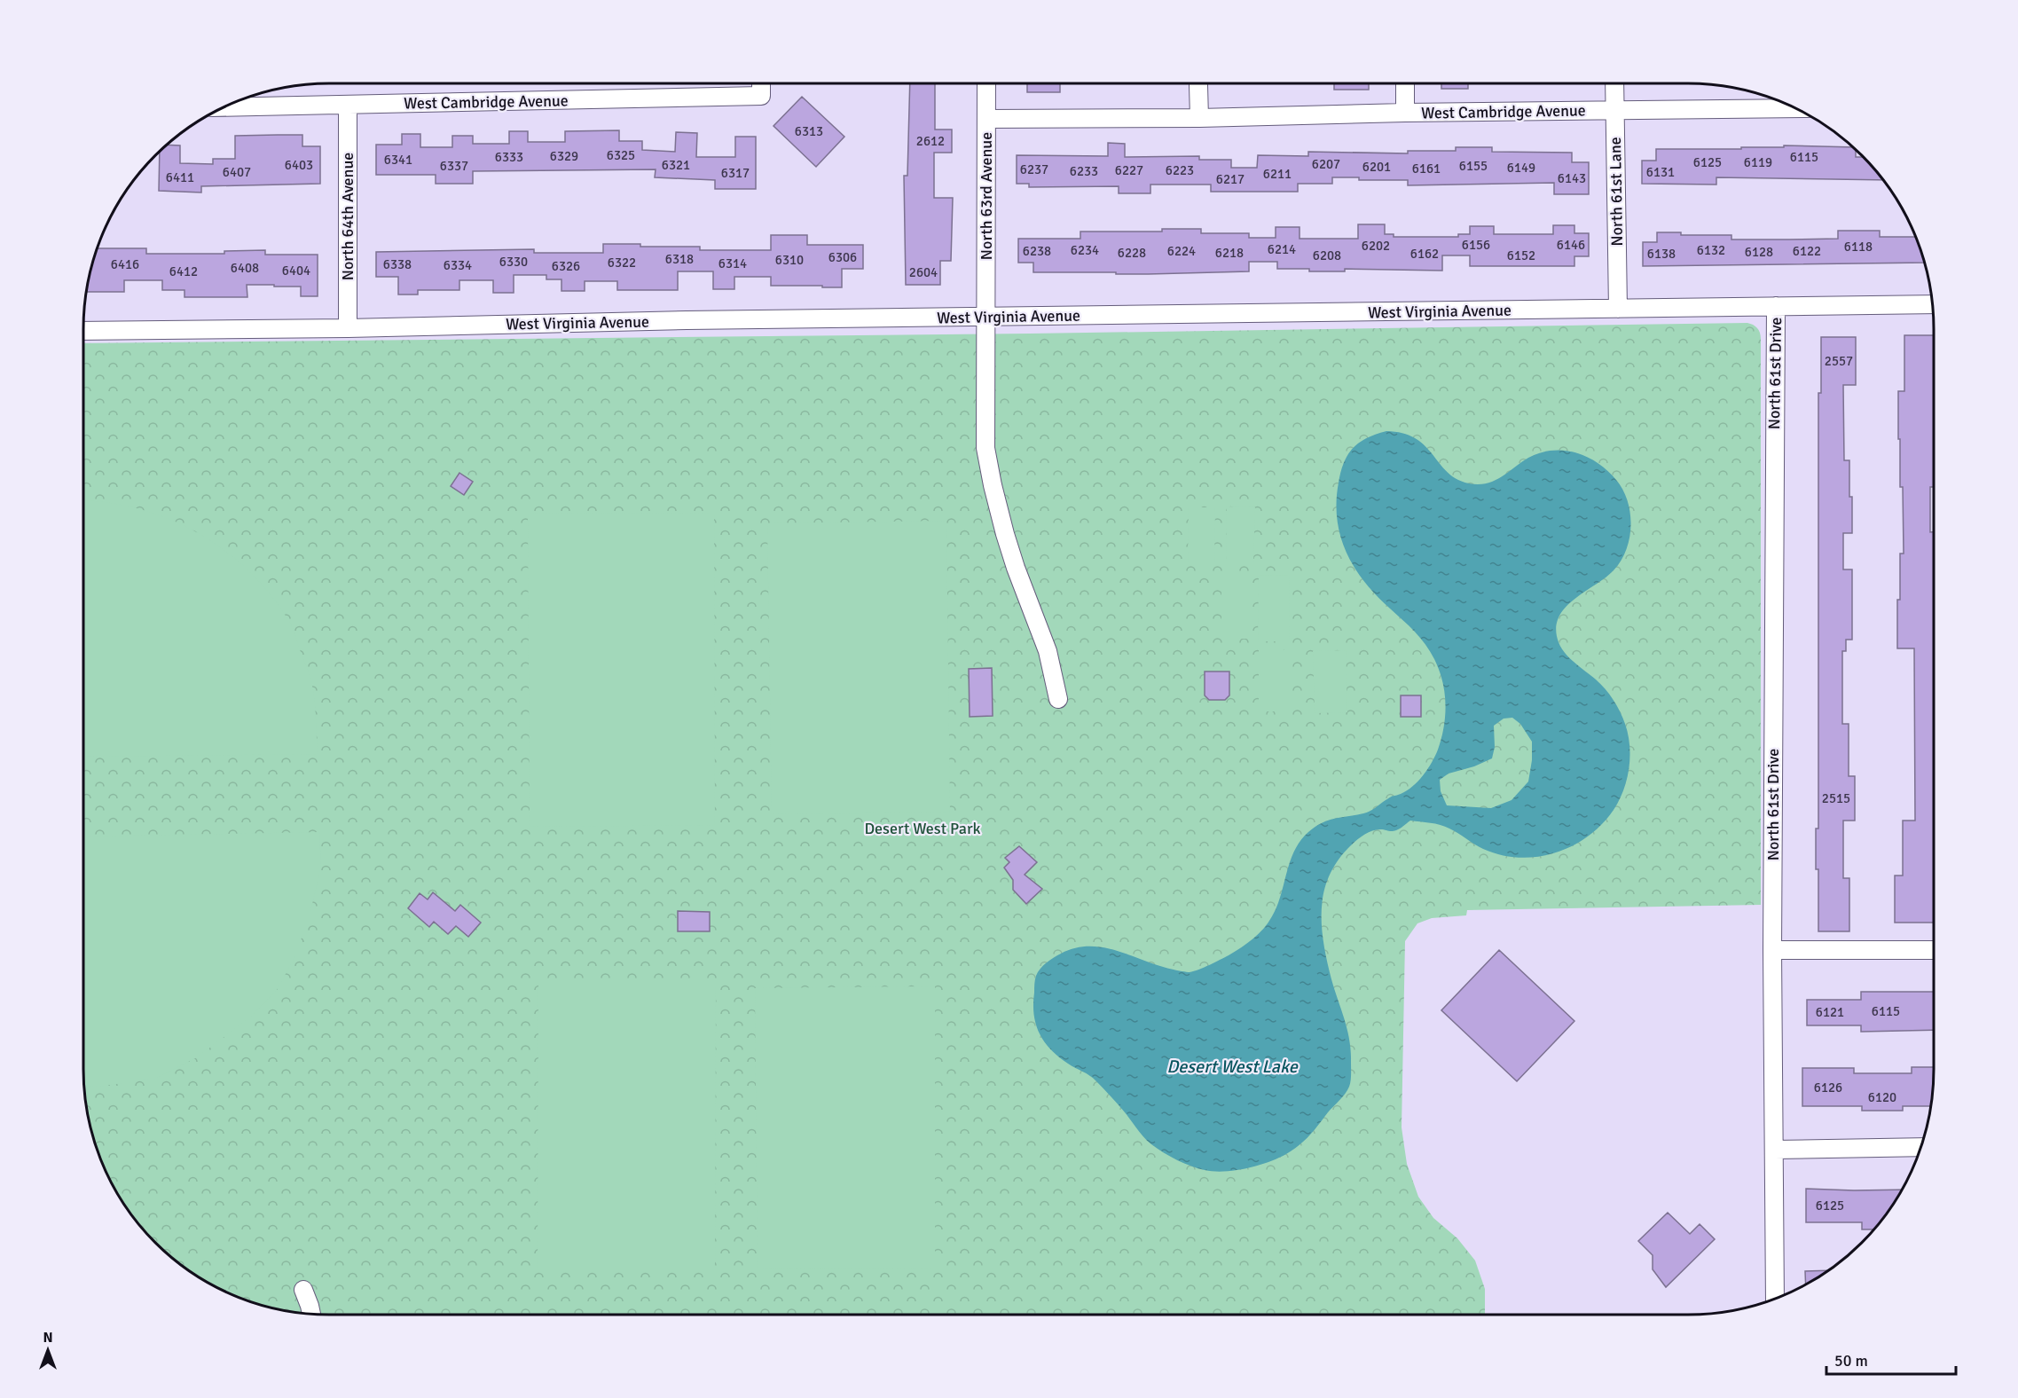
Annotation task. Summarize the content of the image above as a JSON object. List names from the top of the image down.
{
  "streets": {
    "street": [
      "West Cambridge Avenue",
      "North 61st Lane",
      "North 63rd Avenue",
      "North 64th Avenue",
      "West Virginia Avenue",
      "North 61st Drive"
    ]
  },
  "crossings": [
    ["West Cambridge Avenue", "North 61st Lane"],
    ["West Cambridge Avenue", "North 63rd Avenue"],
    ["West Cambridge Avenue", "North 64th Avenue"],
    ["North 61st Lane", "West Virginia Avenue"],
    ["North 63rd Avenue", "West Virginia Avenue"],
    ["North 64th Avenue", "West Virginia Avenue"],
    ["West Virginia Avenue", "North 61st Drive"]
  ],
  "water": ["Desert West Lake"],
  "parks": ["Desert West Park"],
  "house_numbers": [
    "6313",
    "2612",
    "6325",
    "6329",
    "6333",
    "6115",
    "6341",
    "6125",
    "6119",
    "6207",
    "6403",
    "6321",
    "6337",
    "6155",
    "6201",
    "6149",
    "6161",
    "6237",
    "6227",
    "6223",
    "6233",
    "6407",
    "6131",
    "6317",
    "6211",
    "6411",
    "6143",
    "6217",
    "6156",
    "6146",
    "6202",
    "6118",
    "6214",
    "6234",
    "6132",
    "6238",
    "6224",
    "6122",
    "6128",
    "6228",
    "6218",
    "6162",
    "6138",
    "6208",
    "6152",
    "6306",
    "6318",
    "6310",
    "6330",
    "6322",
    "6314",
    "6416",
    "6338",
    "6334",
    "6326",
    "6408",
    "6404",
    "6412",
    "2604",
    "2557",
    "2515",
    "6115",
    "6121",
    "6126",
    "6120",
    "6125"
  ],
  "scale_bar": "50 m",
  "north": "top"
}
